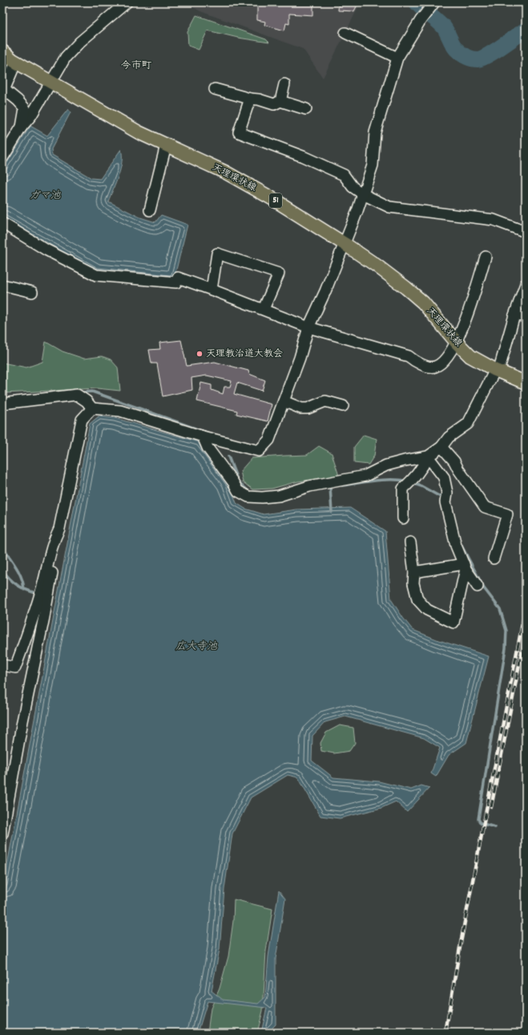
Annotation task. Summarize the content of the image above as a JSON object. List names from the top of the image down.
{
  "streets": {
    "main road": ["天理環状線", "51"]
  },
  "districts": ["今市町"],
  "water": ["ガマ池", "広大寺池"],
  "places": ["天理教治道大教会"]
}
